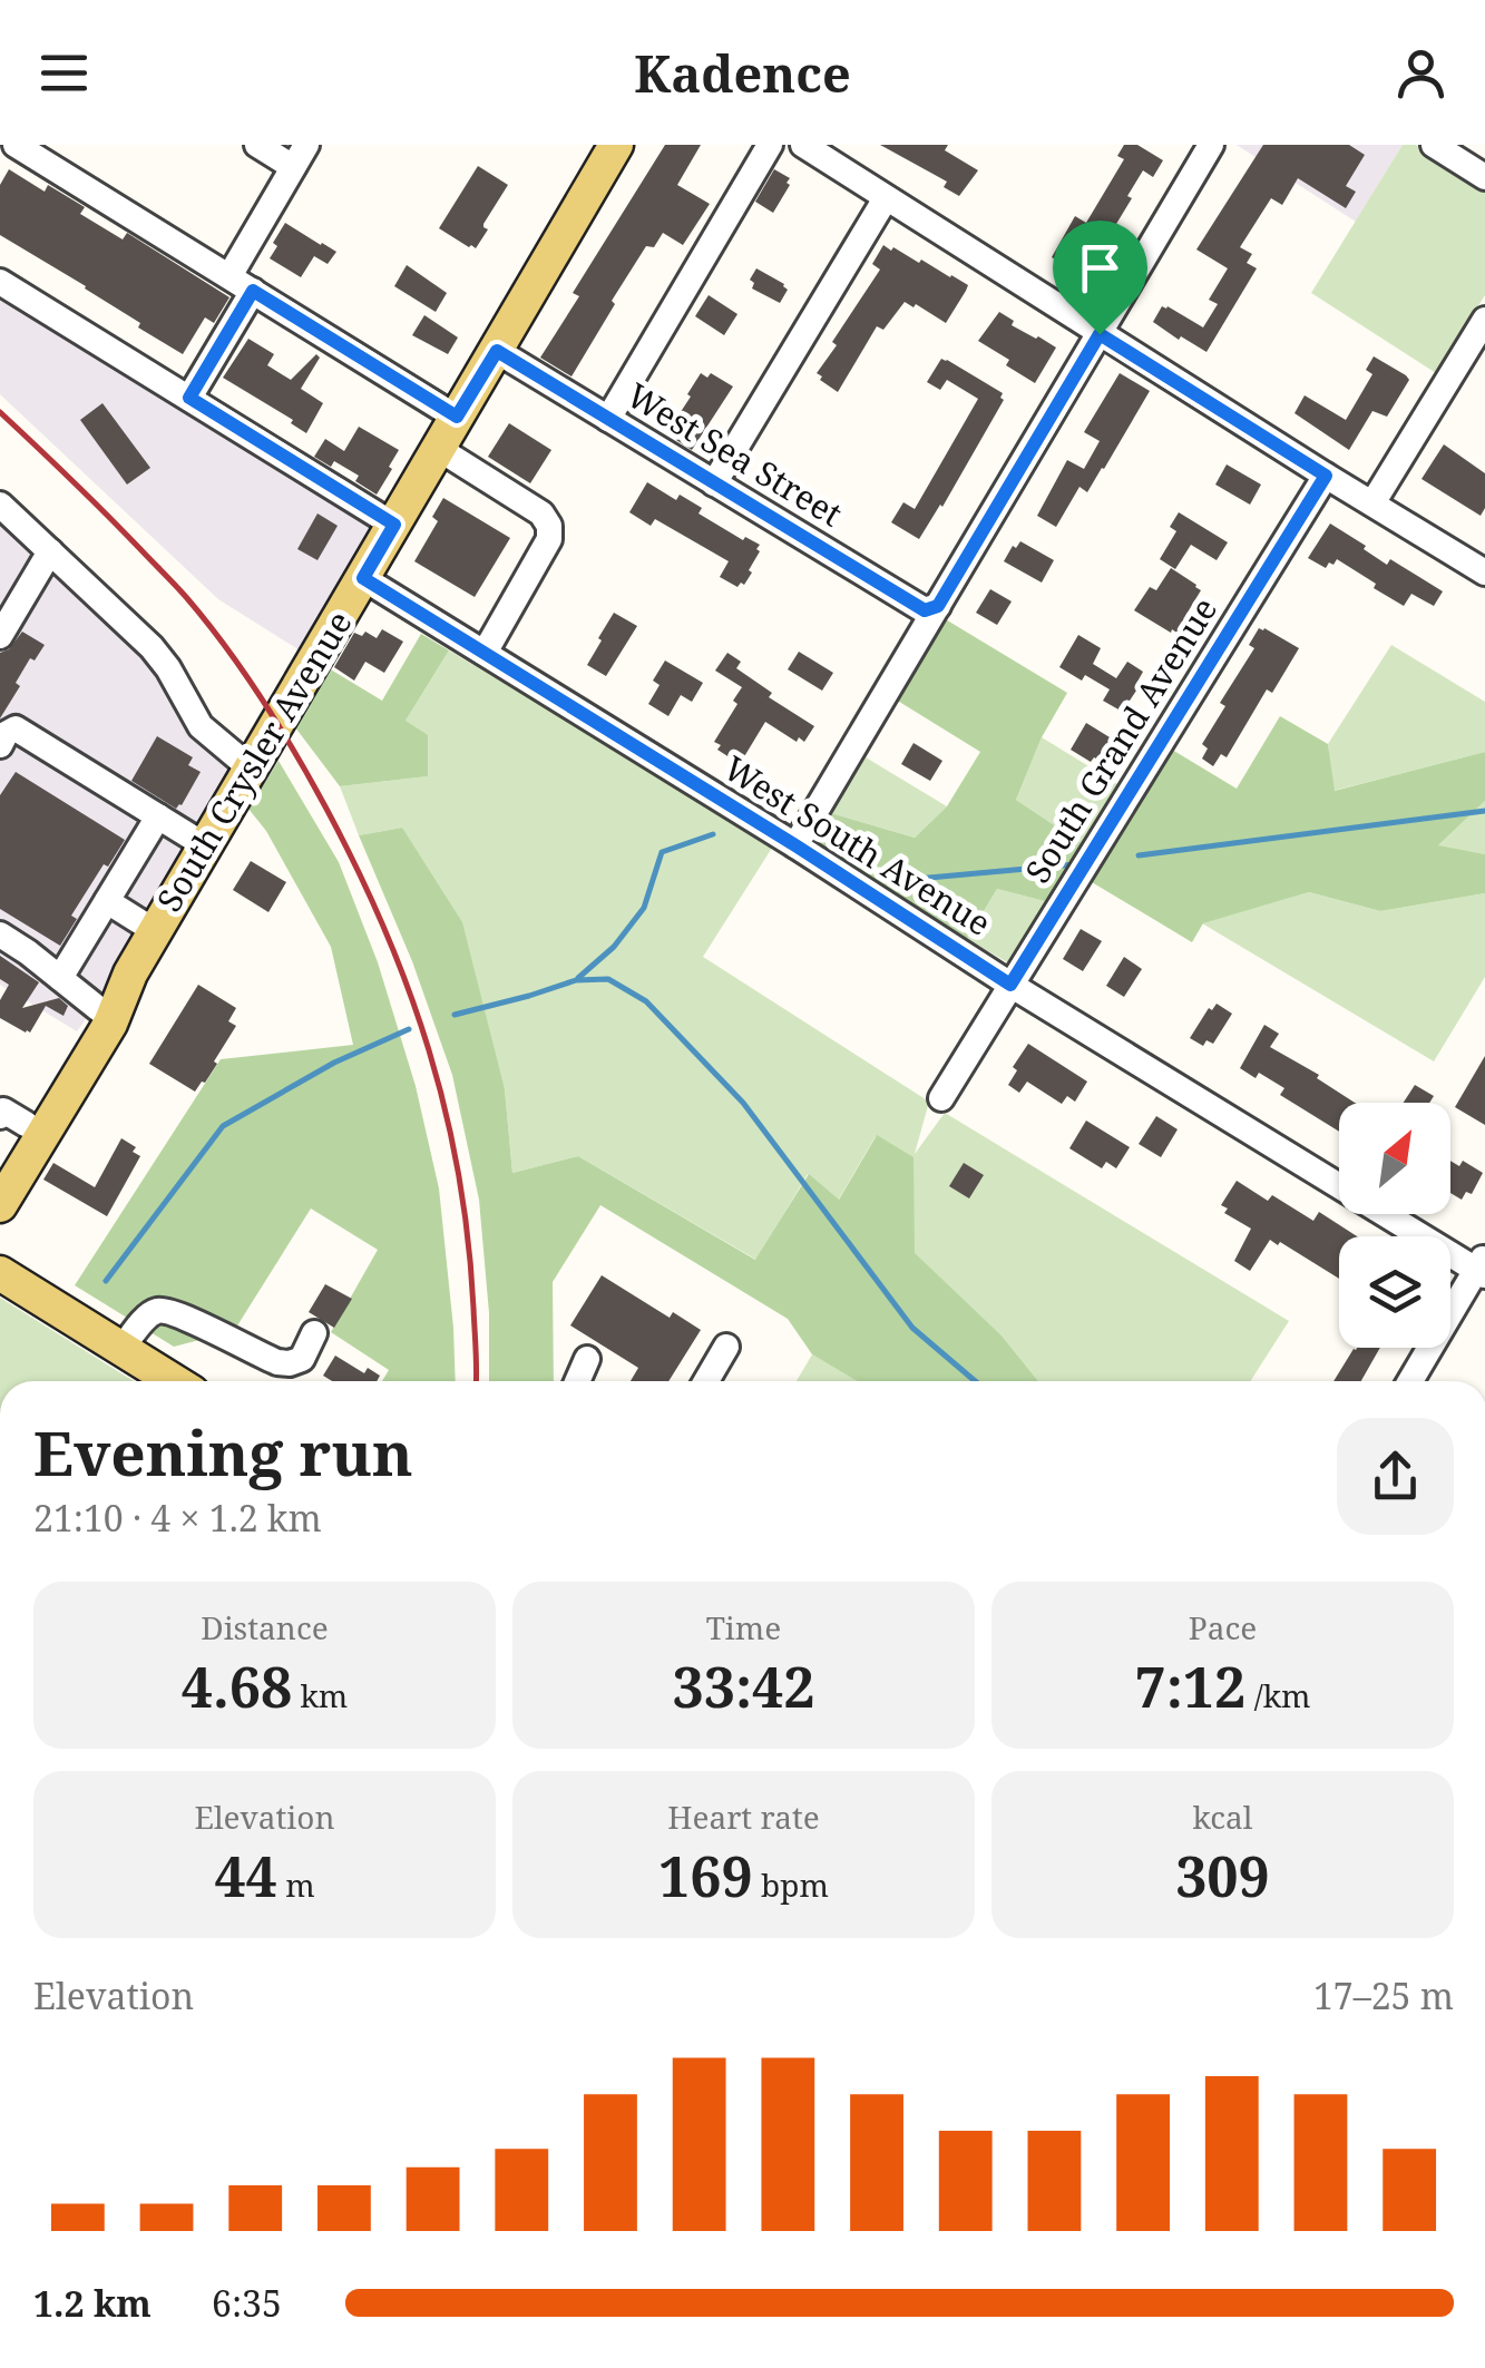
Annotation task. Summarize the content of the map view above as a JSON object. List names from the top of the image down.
{
  "streets": {
    "main road": ["South Crysler Avenue"],
    "street": ["West Sea Street", "South Grand Avenue", "West South Avenue"]
  },
  "crossings": [
    ["West Sea Street", "South Crysler Avenue"],
    ["South Grand Avenue", "West South Avenue"],
    ["South Crysler Avenue", "West South Avenue"]
  ],
  "north": "top right",
  "page": {
    "header": "Kadence",
    "heading": ["Evening run", "21:10 · 4 × 1.2 km"],
    "stats": [
      ["Distance", "4.68 km"],
      ["Time", "33:42"],
      ["Pace", "7:12 /km"],
      ["Elevation", "44 m"],
      ["Heart rate", "169 bpm"],
      ["kcal", "309"]
    ],
    "chart": ["Elevation", "17–25 m"],
    "list": [
      {
        "name": "1.2 km",
        "note": "6:35"
      }
    ]
  }
}
